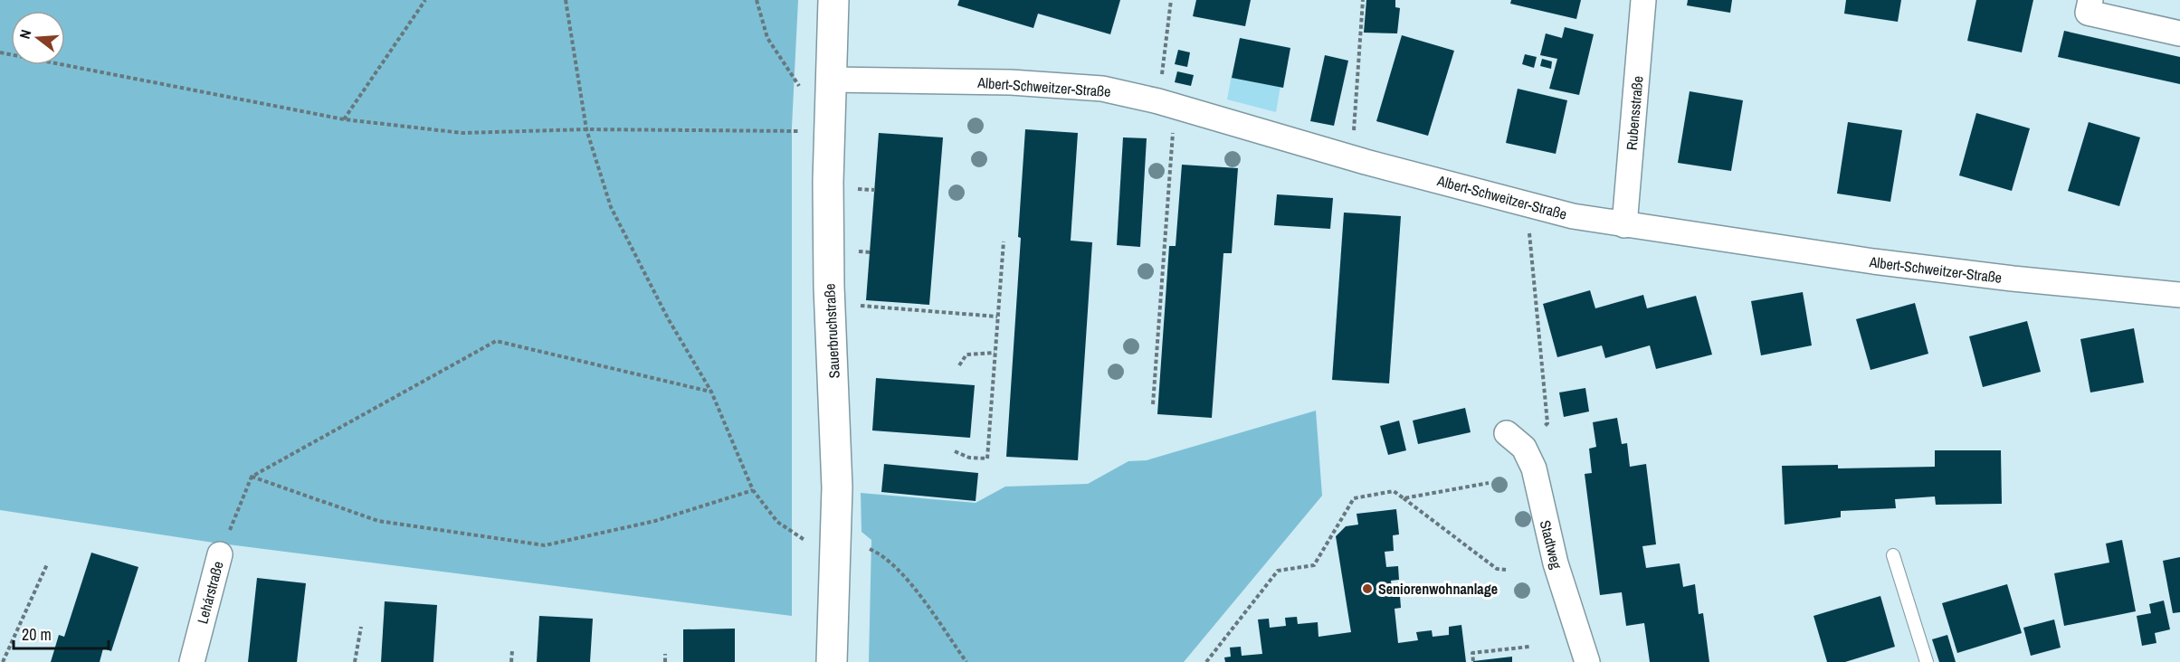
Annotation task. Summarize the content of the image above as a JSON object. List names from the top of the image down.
{
  "streets": {
    "street": [
      "Albert-Schweitzer-Straße",
      "Rubensstraße",
      "Sauerbruchstraße",
      "Stadtweg",
      "Lehárstraße"
    ]
  },
  "crossings": [
    ["Albert-Schweitzer-Straße", "Rubensstraße"],
    ["Albert-Schweitzer-Straße", "Sauerbruchstraße"]
  ],
  "places": ["Seniorenwohnanlage"],
  "scale_bar": "20 m",
  "north": "left"
}
